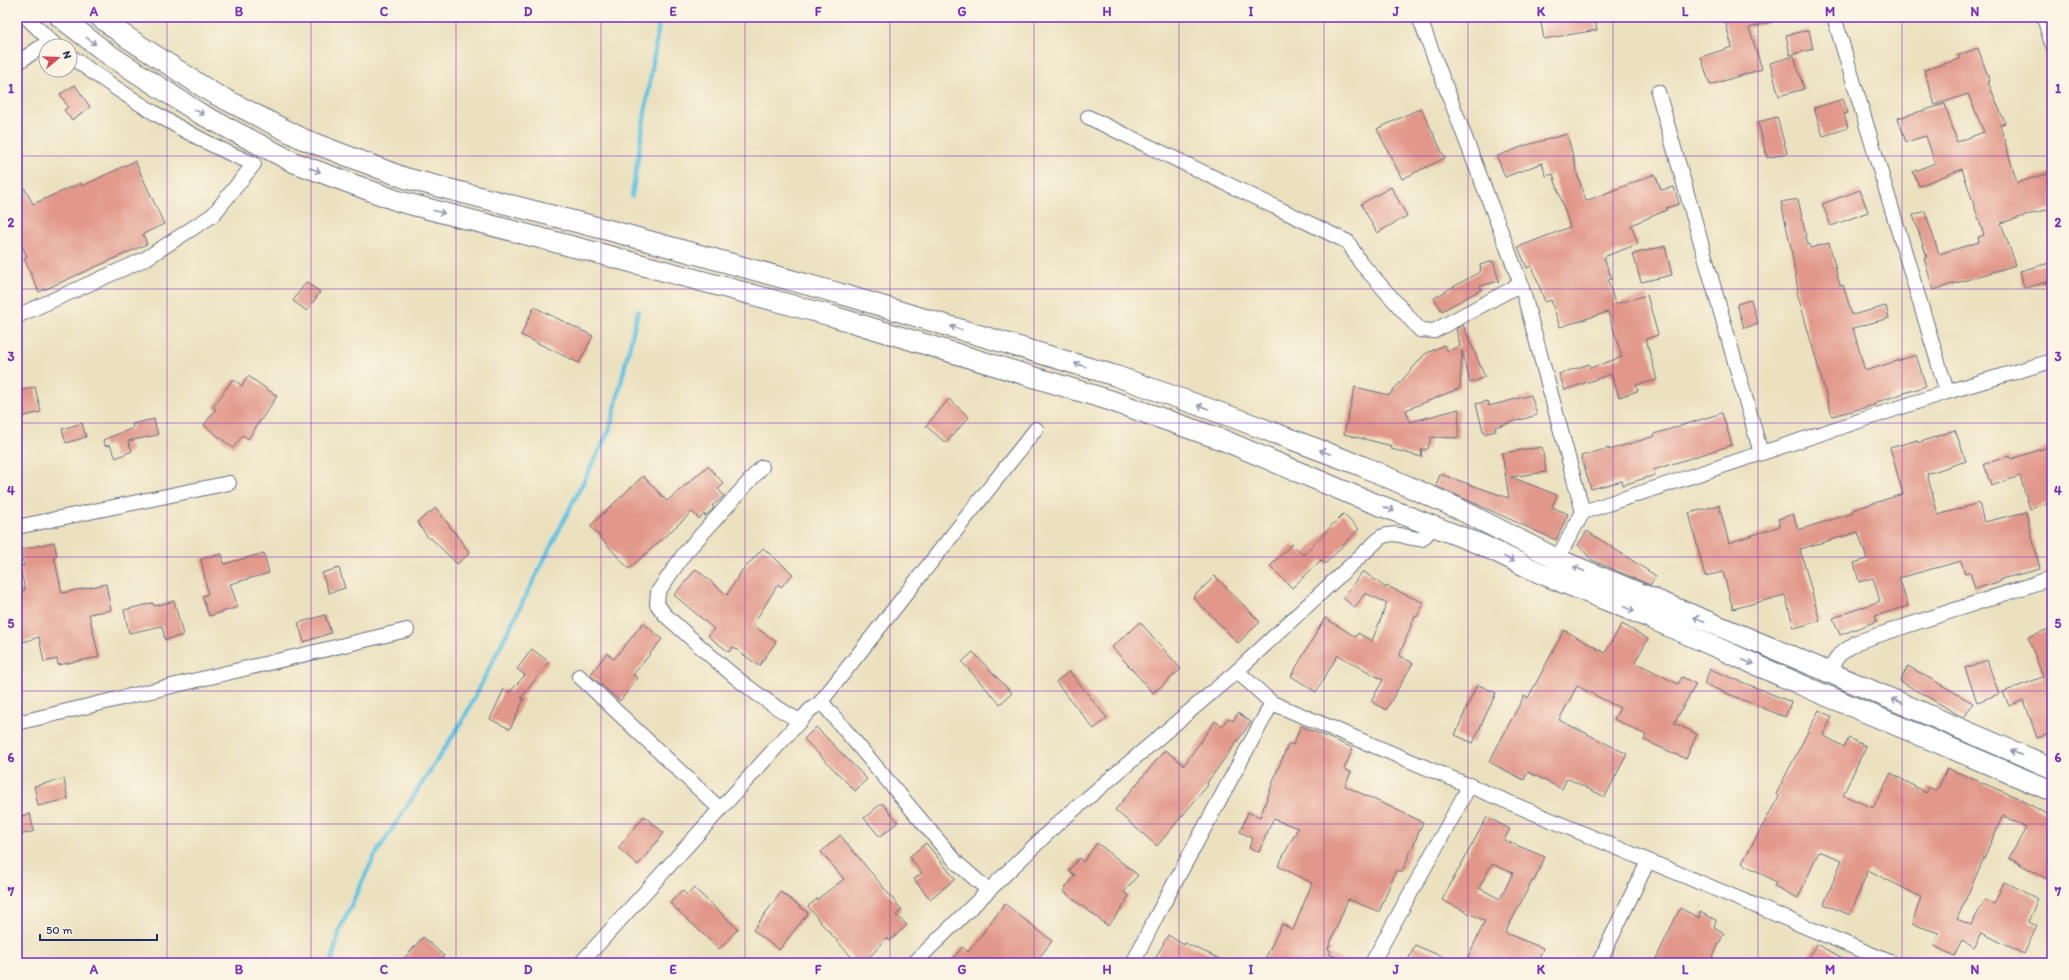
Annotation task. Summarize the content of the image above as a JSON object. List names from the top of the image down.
{
  "scale_bar": "50 m",
  "north": "right",
  "grid": {
    "columns": [
      "A",
      "B",
      "C",
      "D",
      "E",
      "F",
      "G",
      "H",
      "I",
      "J",
      "K",
      "L",
      "M",
      "N"
    ],
    "rows": [
      "1",
      "2",
      "3",
      "4",
      "5",
      "6",
      "7"
    ]
  }
}
